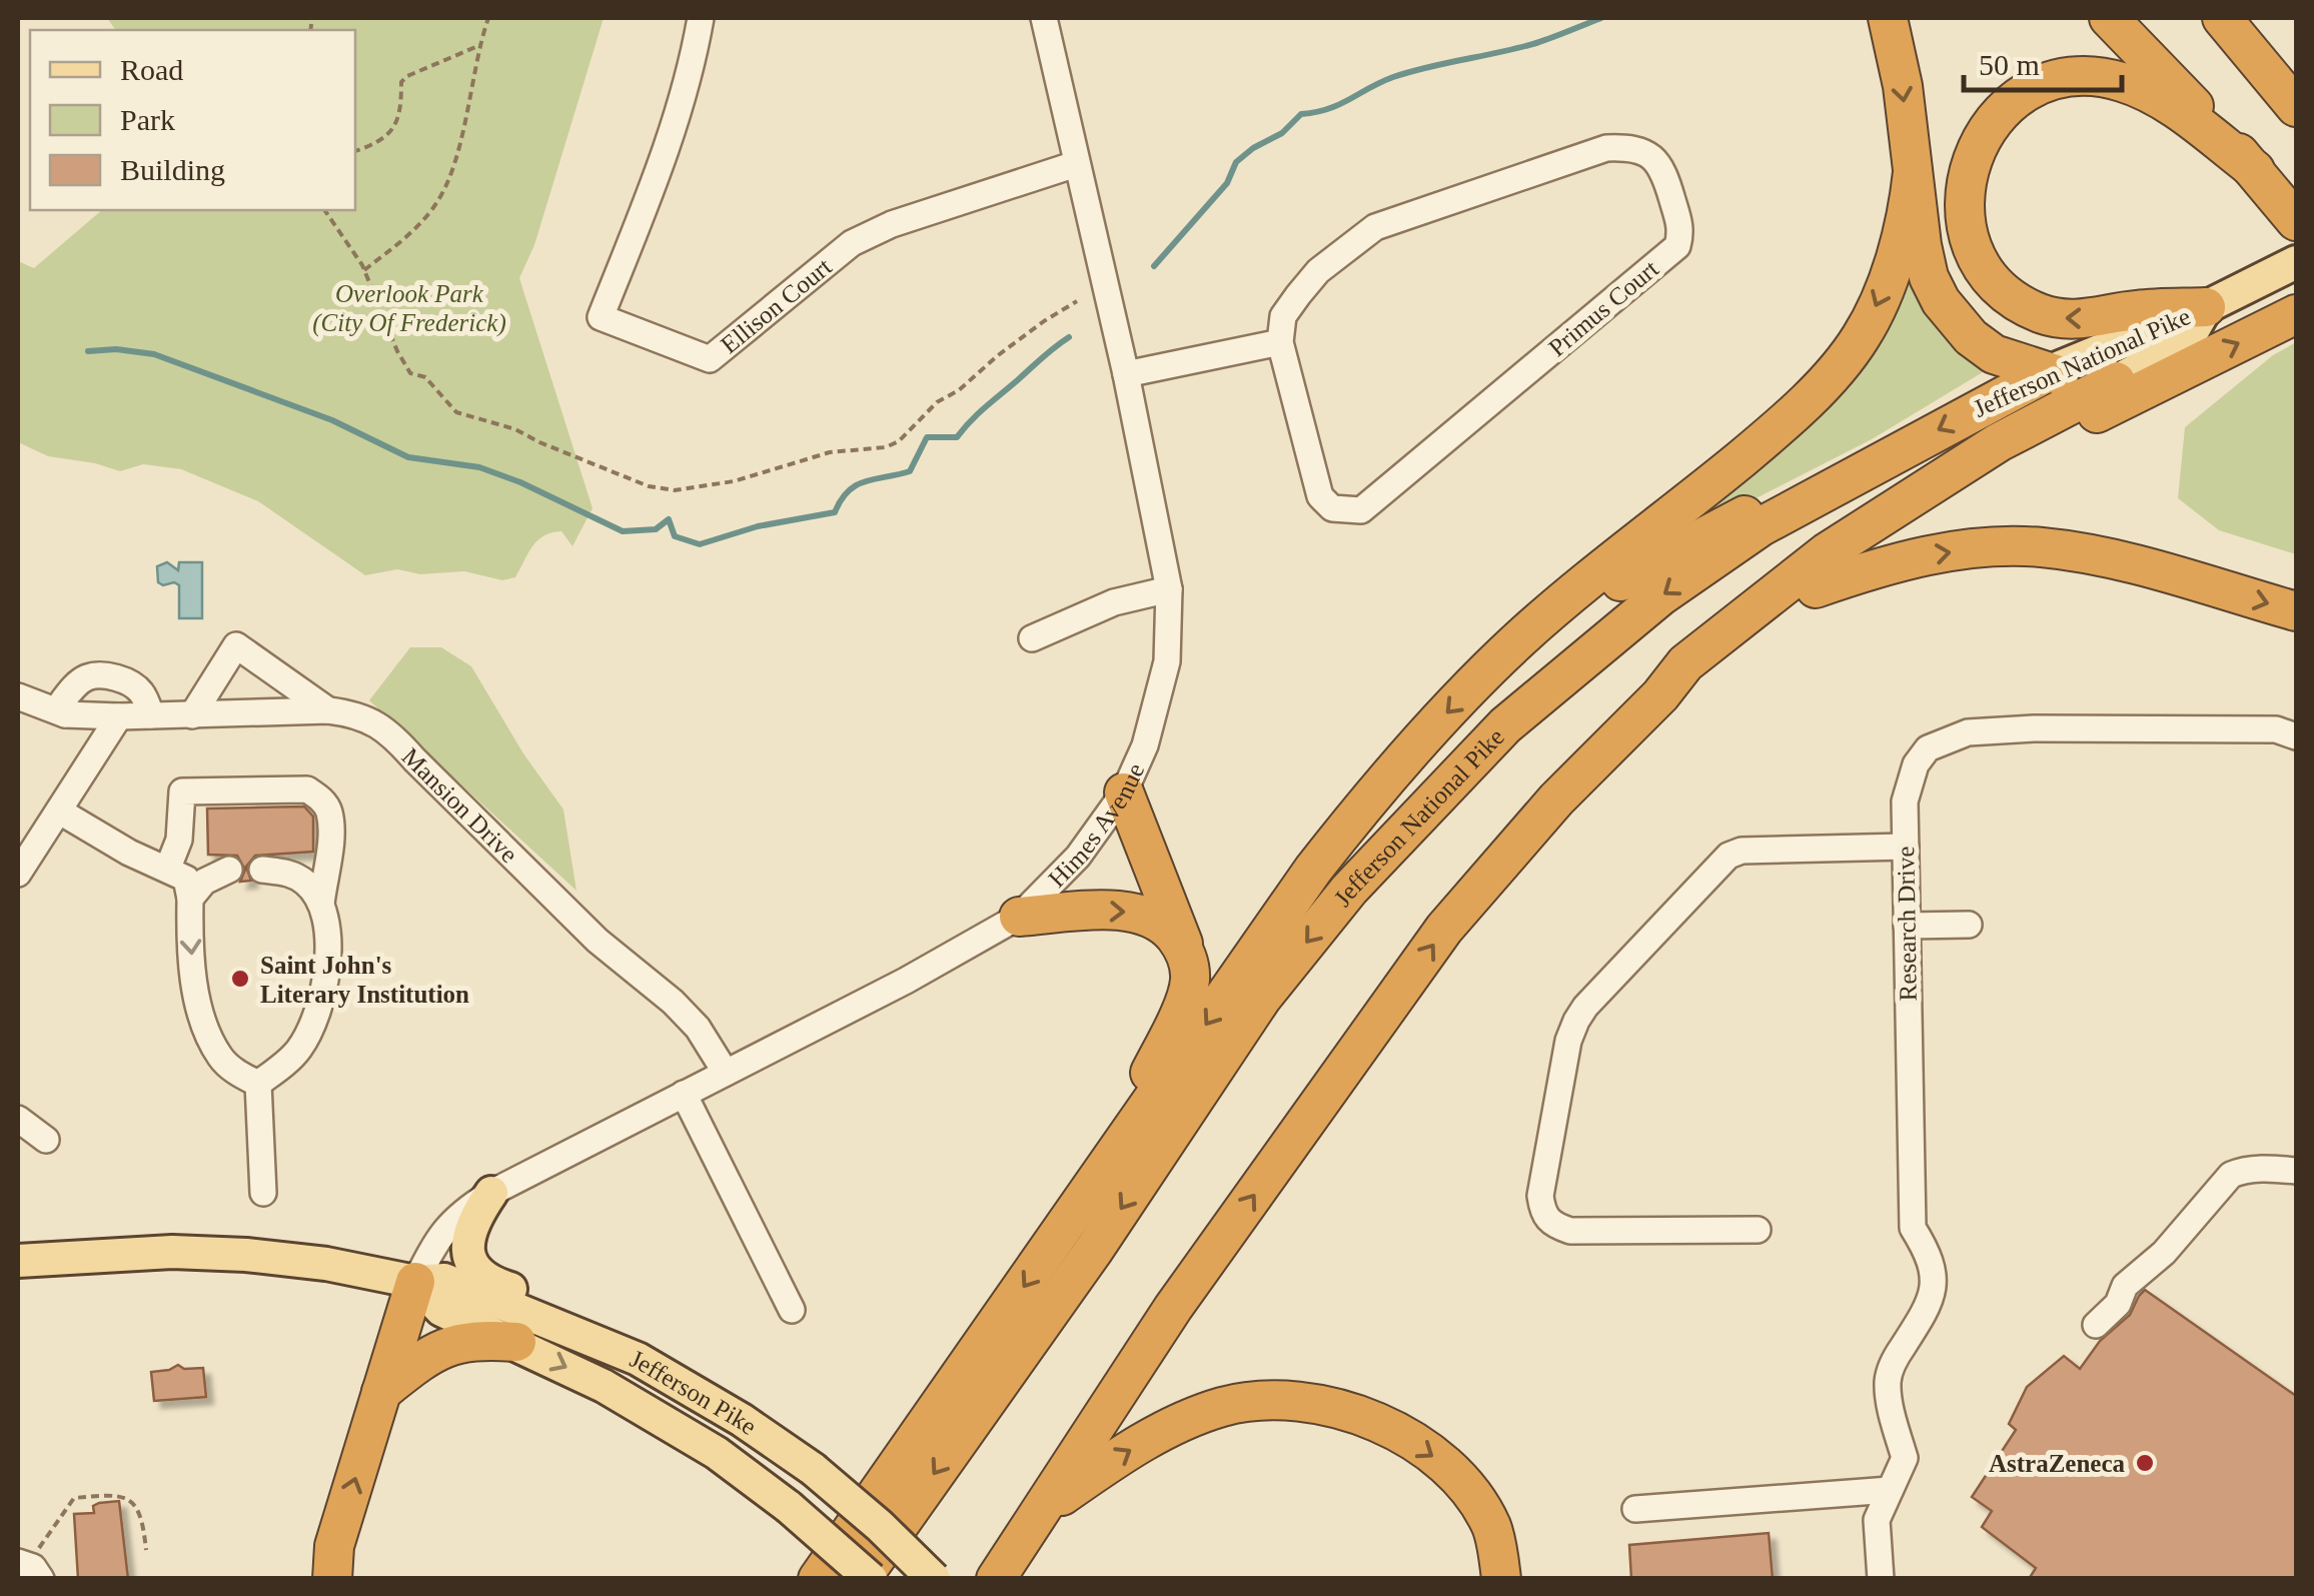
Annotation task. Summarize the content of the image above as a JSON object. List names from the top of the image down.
{
  "streets": {
    "highway": ["Jefferson National Pike"],
    "main road": ["Jefferson Pike"],
    "street": [
      "Ellison Court",
      "Primus Court",
      "Mansion Drive",
      "Himes Avenue",
      "Research Drive"
    ]
  },
  "crossings": [
    ["Ellison Court", "Himes Avenue"],
    ["Mansion Drive", "Himes Avenue"],
    ["Himes Avenue", "Jefferson Pike"]
  ],
  "parks": ["Overlook Park (City Of Frederick)"],
  "places": ["Saint John's Literary Institution", "AstraZeneca"],
  "legend": ["Road", "Park", "Building"],
  "scale_bar": "50 m"
}
